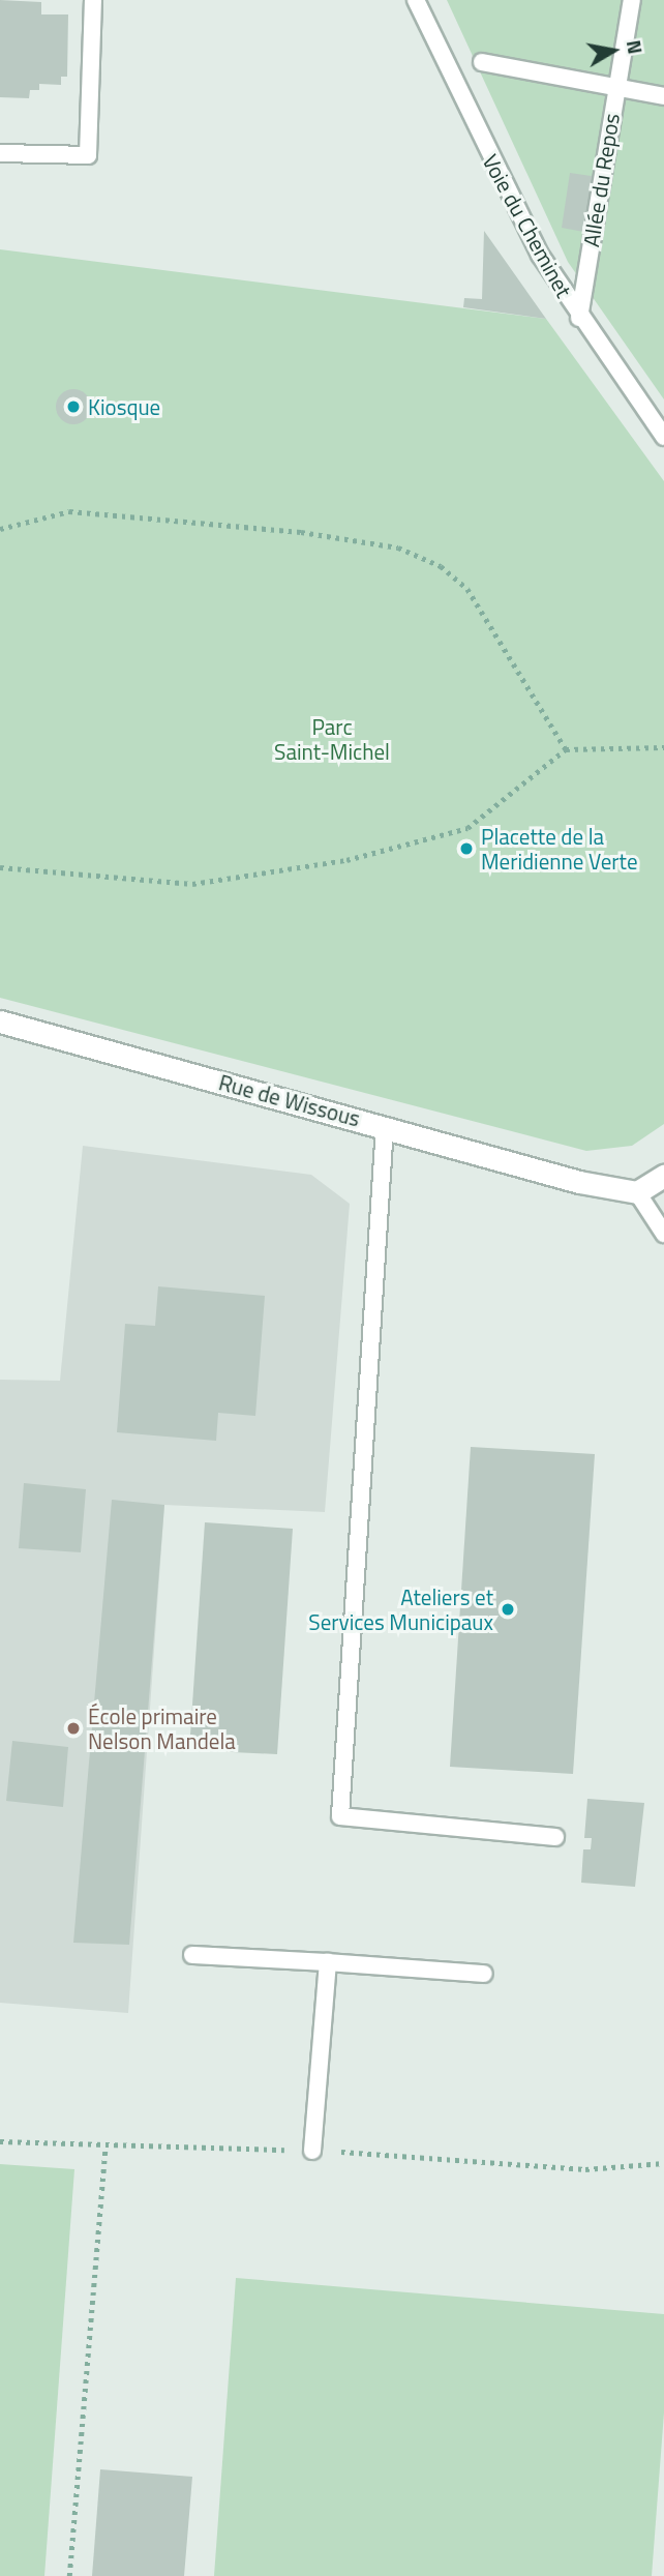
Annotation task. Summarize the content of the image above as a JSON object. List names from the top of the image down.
{
  "streets": {
    "street": ["Rue de Wissous"],
    "lane": ["Allée du Repos", "Voie du Cheminet"]
  },
  "crossings": [
    ["Allée du Repos", "Voie du Cheminet"]
  ],
  "parks": ["Parc Saint-Michel"],
  "places": [
    "Kiosque",
    "Placette de la Meridienne Verte",
    "Ateliers et Services Municipaux",
    "École primaire Nelson Mandela"
  ],
  "north": "right"
}
